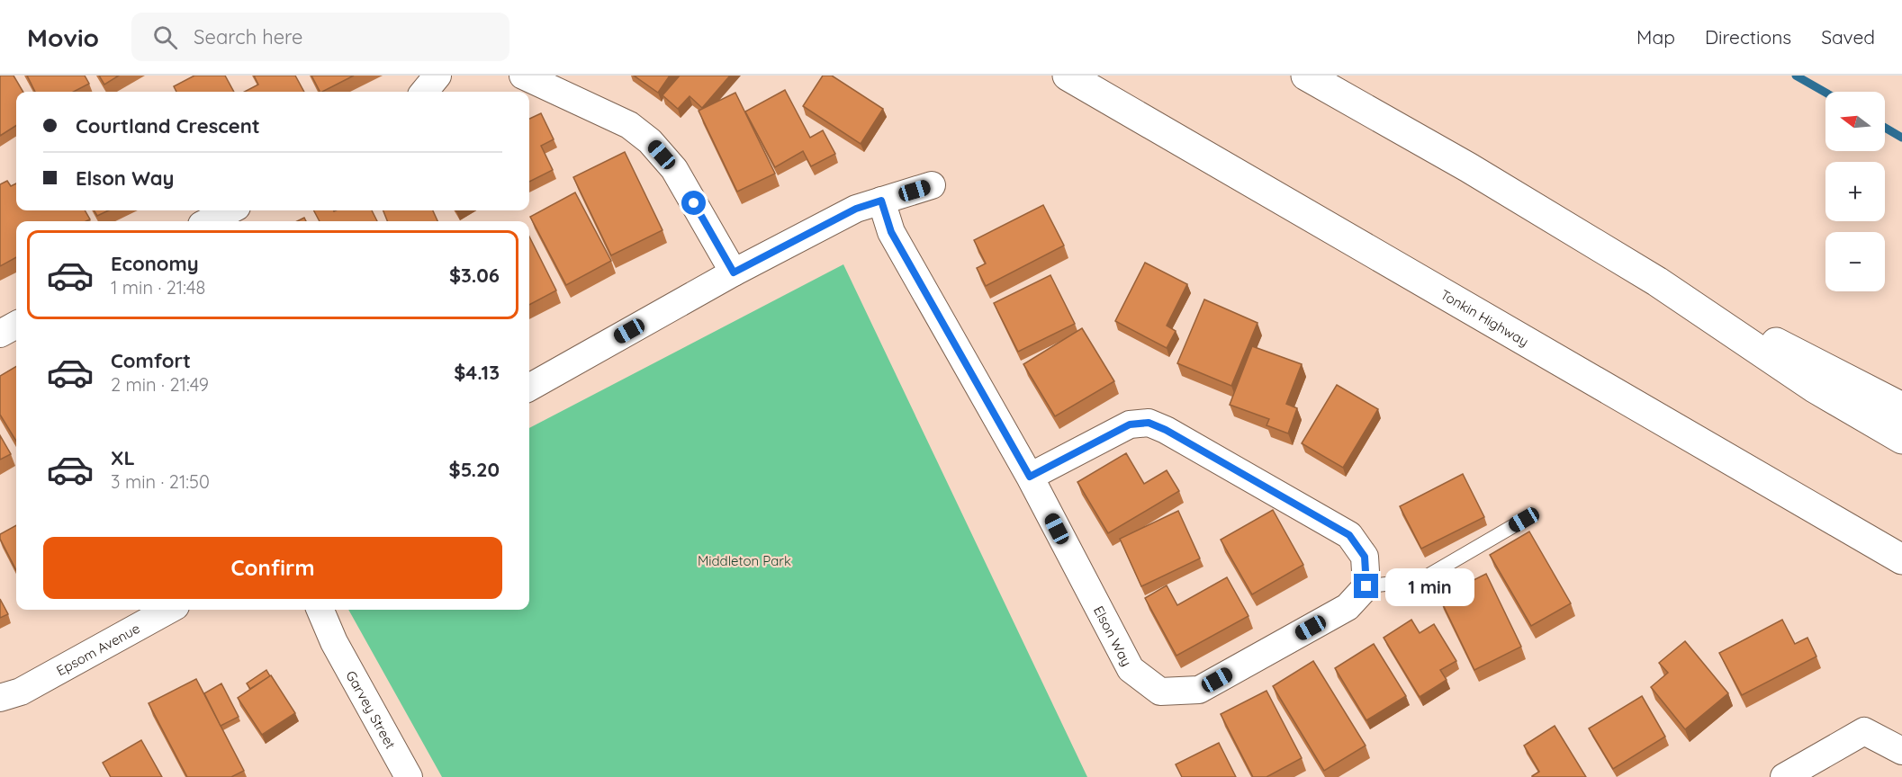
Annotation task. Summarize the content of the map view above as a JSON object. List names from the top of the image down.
{
  "streets": {
    "highway": ["Tonkin Highway"],
    "street": ["Elson Way", "Epsom Avenue", "Garvey Street"]
  },
  "parks": ["Middleton Park"],
  "north": "left",
  "page": {
    "header": "Movio",
    "search": "Search here",
    "nav": ["Map", "Directions", "Saved"],
    "map_buttons": ["+", "−"],
    "banner": ["Courtland Crescent", "Elson Way"],
    "list": [
      {
        "name": "Economy",
        "note": "1 min · 21:48",
        "value": "$3.06"
      },
      {
        "name": "Comfort",
        "note": "2 min · 21:49",
        "value": "$4.13"
      },
      {
        "name": "XL",
        "note": "3 min · 21:50",
        "value": "$5.20"
      }
    ],
    "buttons": "Confirm",
    "bubble": "1 min"
  }
}
